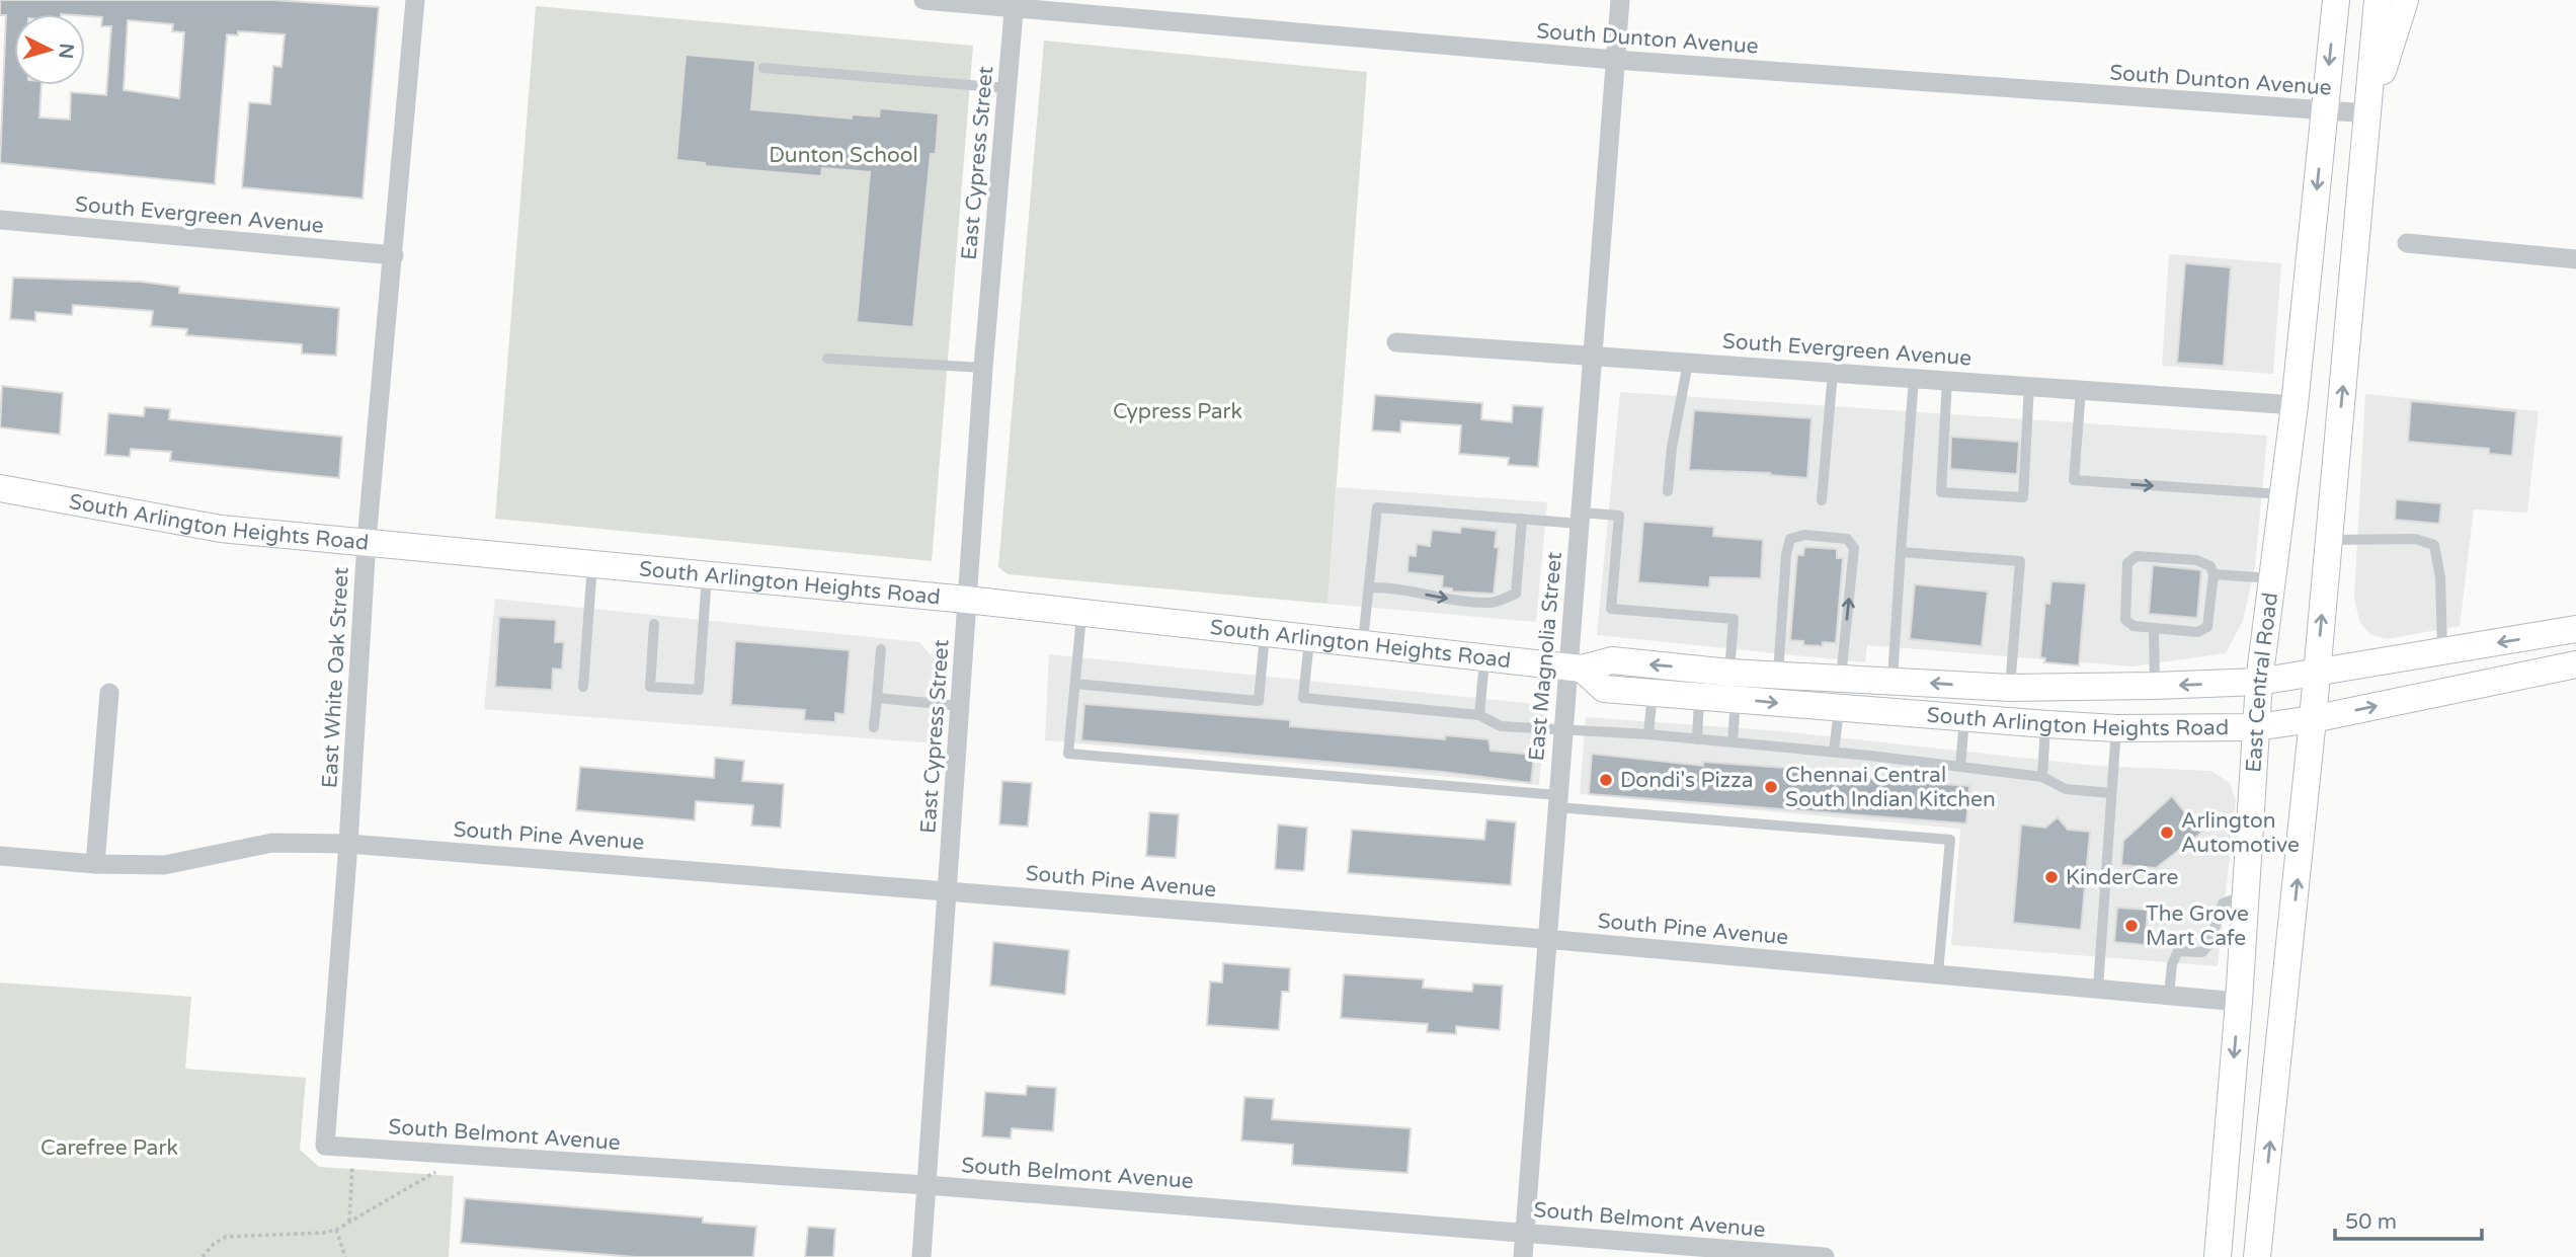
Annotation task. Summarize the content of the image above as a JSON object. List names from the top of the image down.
{
  "streets": {
    "main road": ["South Arlington Heights Road", "East Central Road"],
    "street": [
      "South Dunton Avenue",
      "East Cypress Street",
      "South Evergreen Avenue",
      "East Magnolia Street",
      "East White Oak Street",
      "South Pine Avenue",
      "South Belmont Avenue"
    ]
  },
  "crossings": [
    ["South Dunton Avenue", "East Cypress Street"],
    ["South Dunton Avenue", "East Magnolia Street"],
    ["South Dunton Avenue", "East Central Road"],
    ["East Cypress Street", "South Arlington Heights Road"],
    ["East Cypress Street", "South Pine Avenue"],
    ["East Cypress Street", "South Belmont Avenue"],
    ["South Evergreen Avenue", "East Magnolia Street"],
    ["South Evergreen Avenue", "East White Oak Street"],
    ["South Evergreen Avenue", "East Central Road"],
    ["South Arlington Heights Road", "East Magnolia Street"],
    ["South Arlington Heights Road", "East White Oak Street"],
    ["South Arlington Heights Road", "East Central Road"],
    ["East Magnolia Street", "South Pine Avenue"],
    ["East Magnolia Street", "South Belmont Avenue"],
    ["East White Oak Street", "South Pine Avenue"],
    ["East White Oak Street", "South Belmont Avenue"],
    ["East Central Road", "South Pine Avenue"]
  ],
  "parks": ["Dunton School", "Cypress Park", "Carefree Park"],
  "places": [
    "Dondi's Pizza",
    "Chennai Central South Indian Kitchen",
    "Arlington Automotive",
    "KinderCare",
    "The Grove Mart Cafe"
  ],
  "scale_bar": "50 m",
  "north": "right"
}
